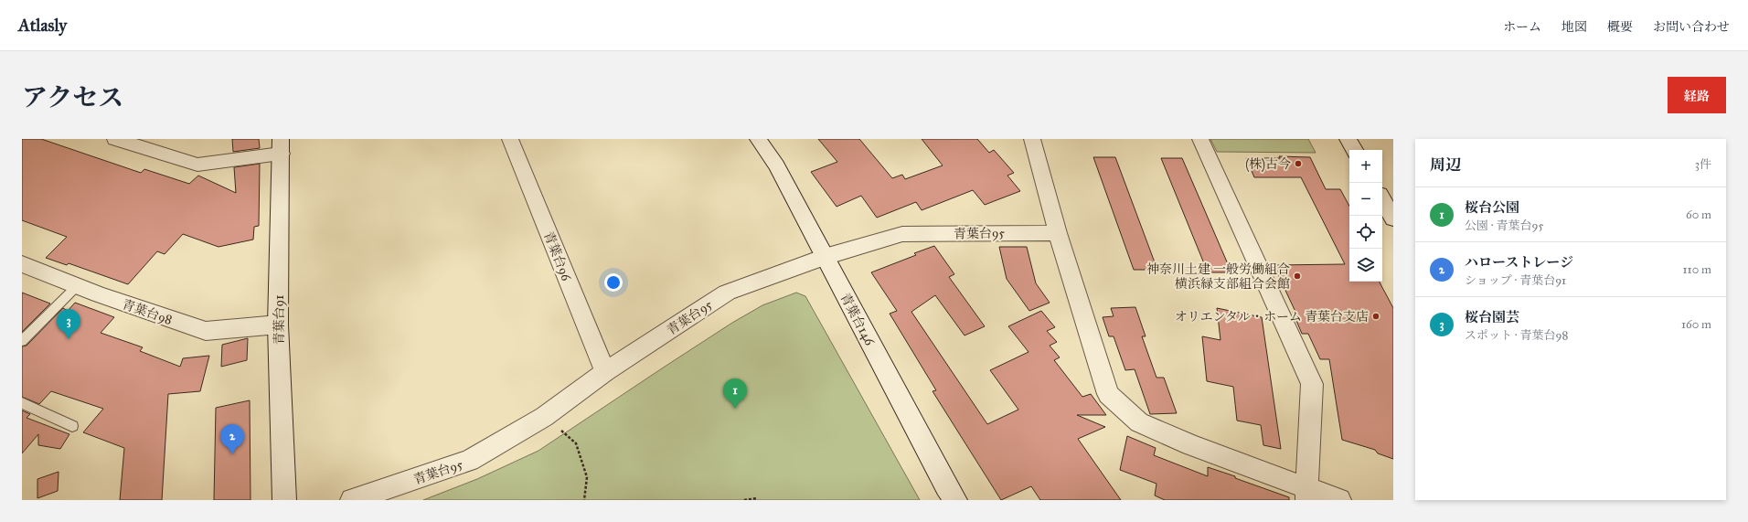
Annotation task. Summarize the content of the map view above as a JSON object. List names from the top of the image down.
{
  "streets": {
    "street": [
      "青葉台95",
      "青葉台96",
      "青葉台98",
      "青葉台146",
      "青葉台91"
    ]
  },
  "crossings": [
    ["青葉台95", "青葉台96"],
    ["青葉台95", "青葉台146"],
    ["青葉台98", "青葉台91"]
  ],
  "places": ["(株)古今", "神奈川土建 一般労働組合 横浜緑支部組合会館", "オリエンタル・ホーム 青葉台支店"],
  "page": {
    "header": "Atlasly",
    "nav": [
      "ホーム",
      "地図",
      "概要",
      "お問い合わせ"
    ],
    "title": "アクセス",
    "buttons": "経路",
    "heading": ["周辺", "3件"],
    "map_buttons": ["+", "−"],
    "list": [
      {
        "mark": "1",
        "name": "桜台公園",
        "note": "公園 · 青葉台95",
        "value": "60 m"
      },
      {
        "mark": "2",
        "name": "ハローストレージ",
        "note": "ショップ · 青葉台91",
        "value": "110 m"
      },
      {
        "mark": "3",
        "name": "桜台園芸",
        "note": "スポット · 青葉台98",
        "value": "160 m"
      }
    ],
    "pins": ["3", "1", "2"]
  }
}
